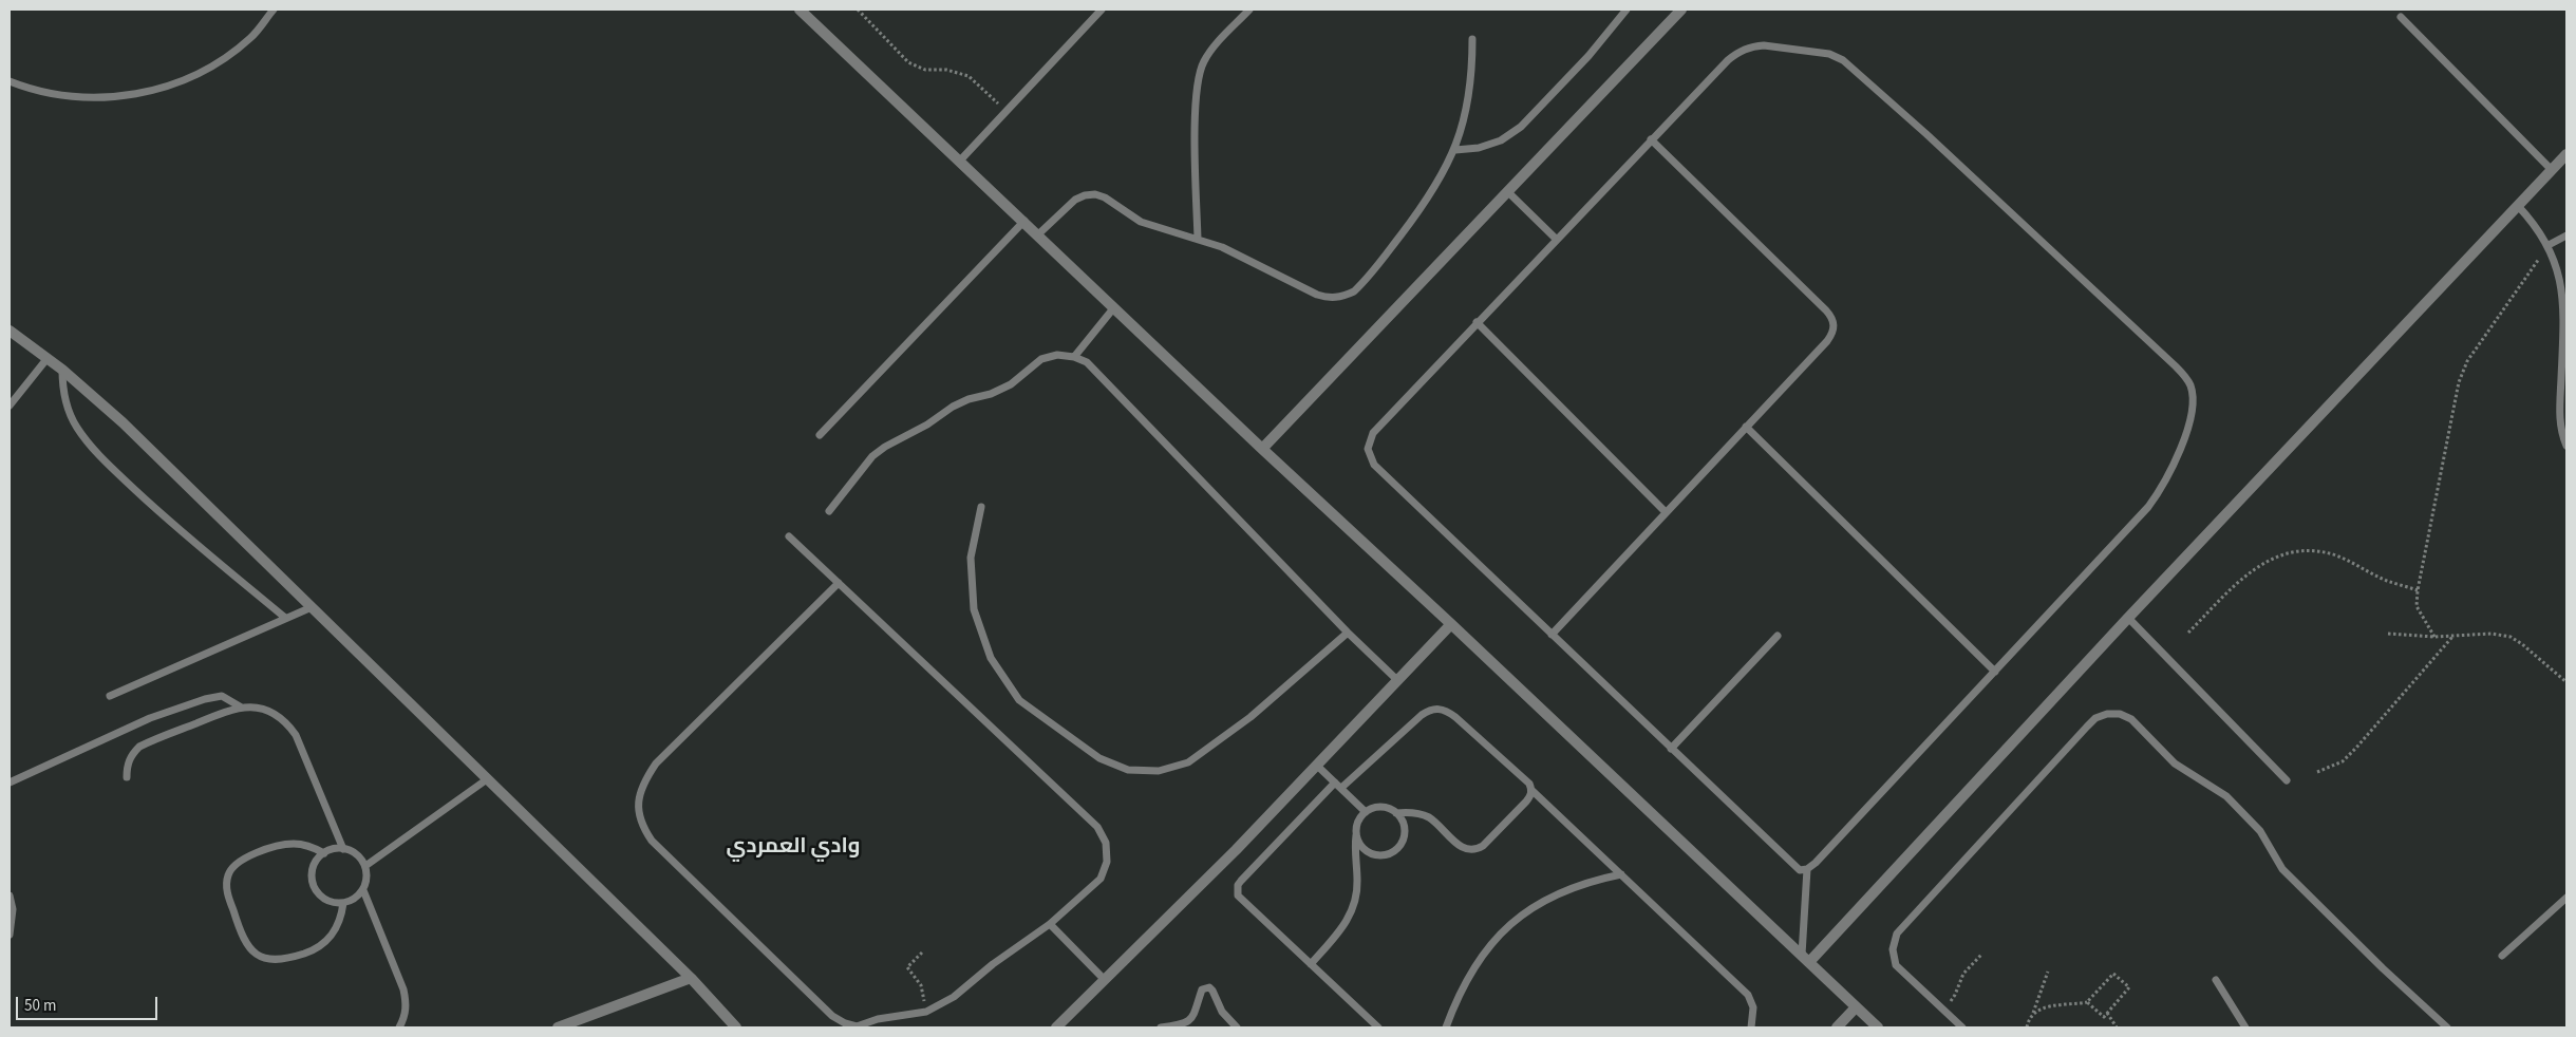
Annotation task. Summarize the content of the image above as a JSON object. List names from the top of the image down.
{
  "districts": ["وادي العمردي"],
  "scale_bar": "50 m"
}
